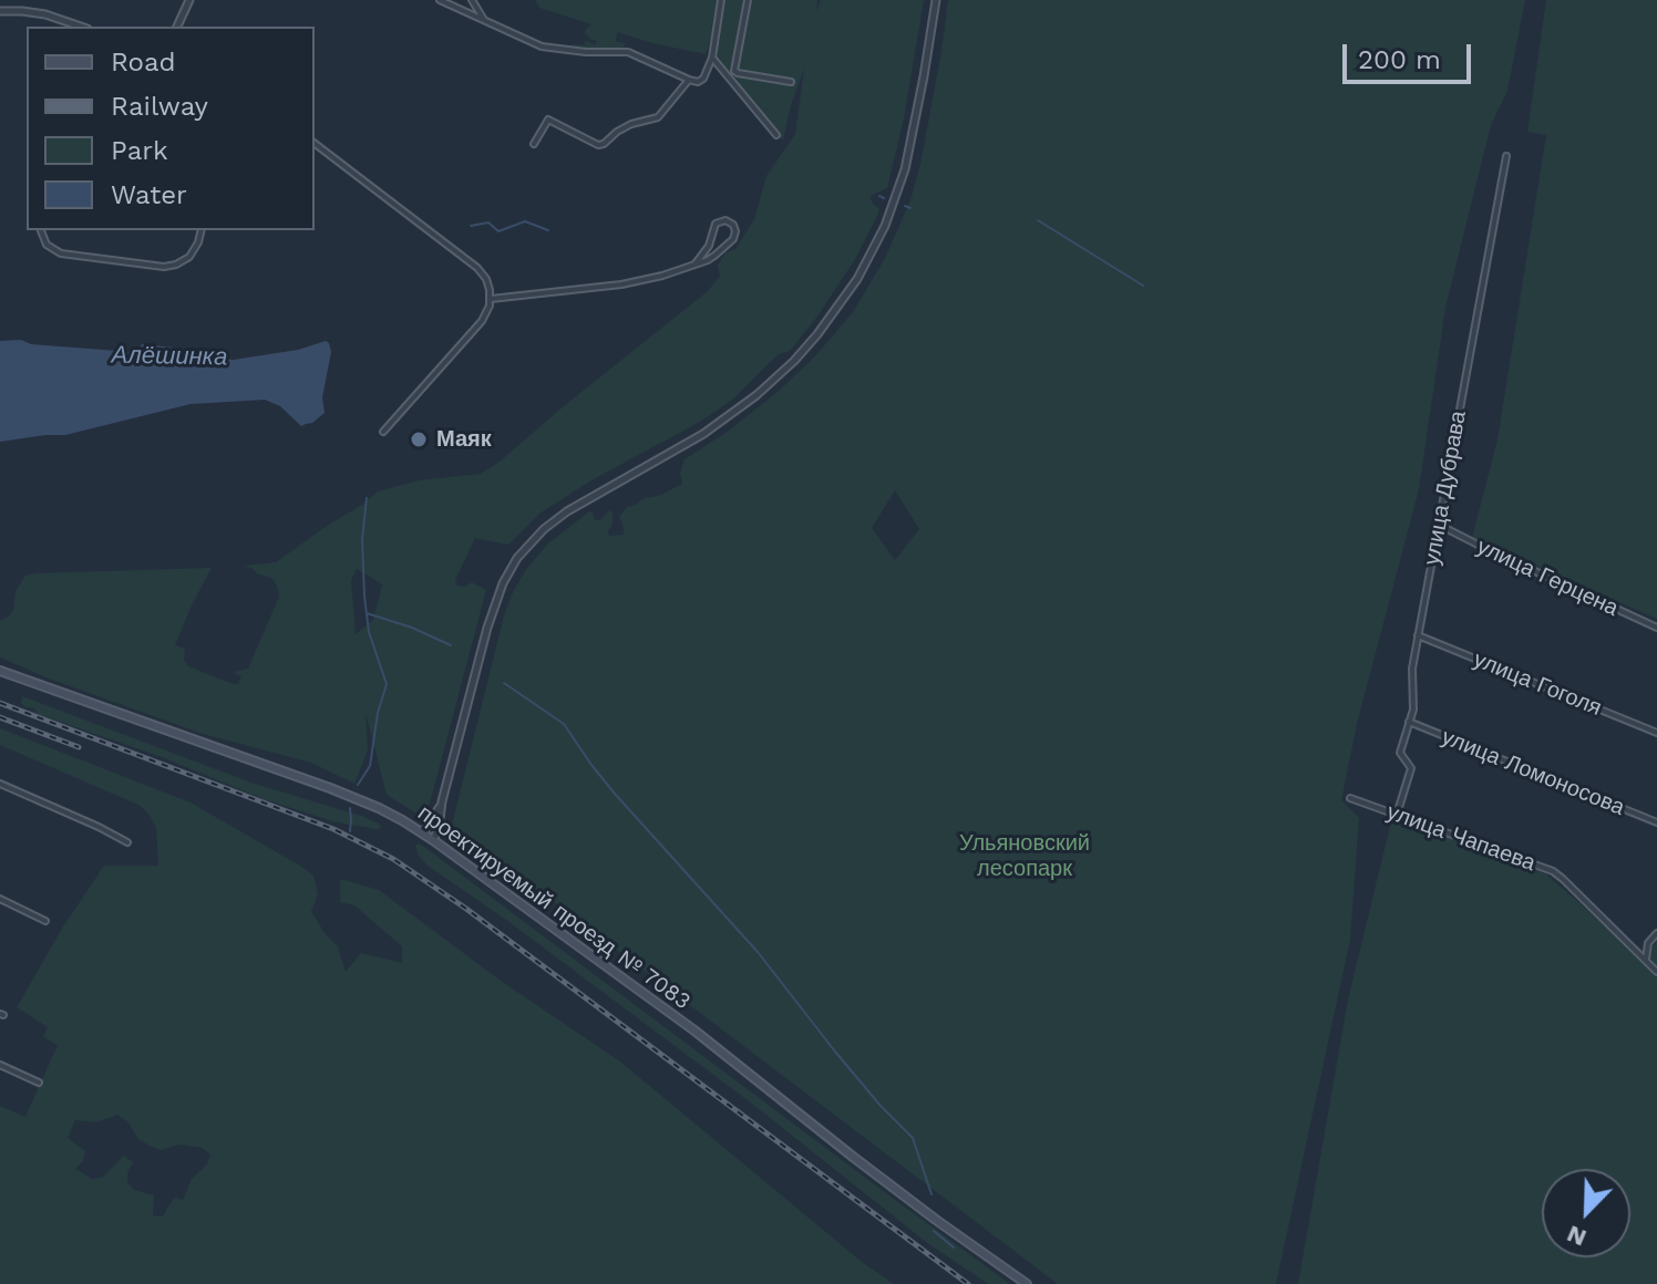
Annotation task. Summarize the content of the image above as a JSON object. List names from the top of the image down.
{
  "streets": {
    "main road": ["проектируемый проезд № 7083"],
    "street": [
      "улица Дубрава",
      "улица Герцена",
      "улица Гоголя",
      "улица Ломоносова",
      "улица Чапаева"
    ]
  },
  "crossings": [
    ["улица Дубрава", "улица Герцена"],
    ["улица Дубрава", "улица Гоголя"],
    ["улица Дубрава", "улица Ломоносова"],
    ["улица Дубрава", "улица Чапаева"]
  ],
  "water": ["Алёшинка"],
  "parks": ["Ульяновский лесопарк"],
  "places": ["Маяк"],
  "legend": [
    "Road",
    "Railway",
    "Park",
    "Water"
  ],
  "scale_bar": "200 m",
  "north": "bottom left"
}
